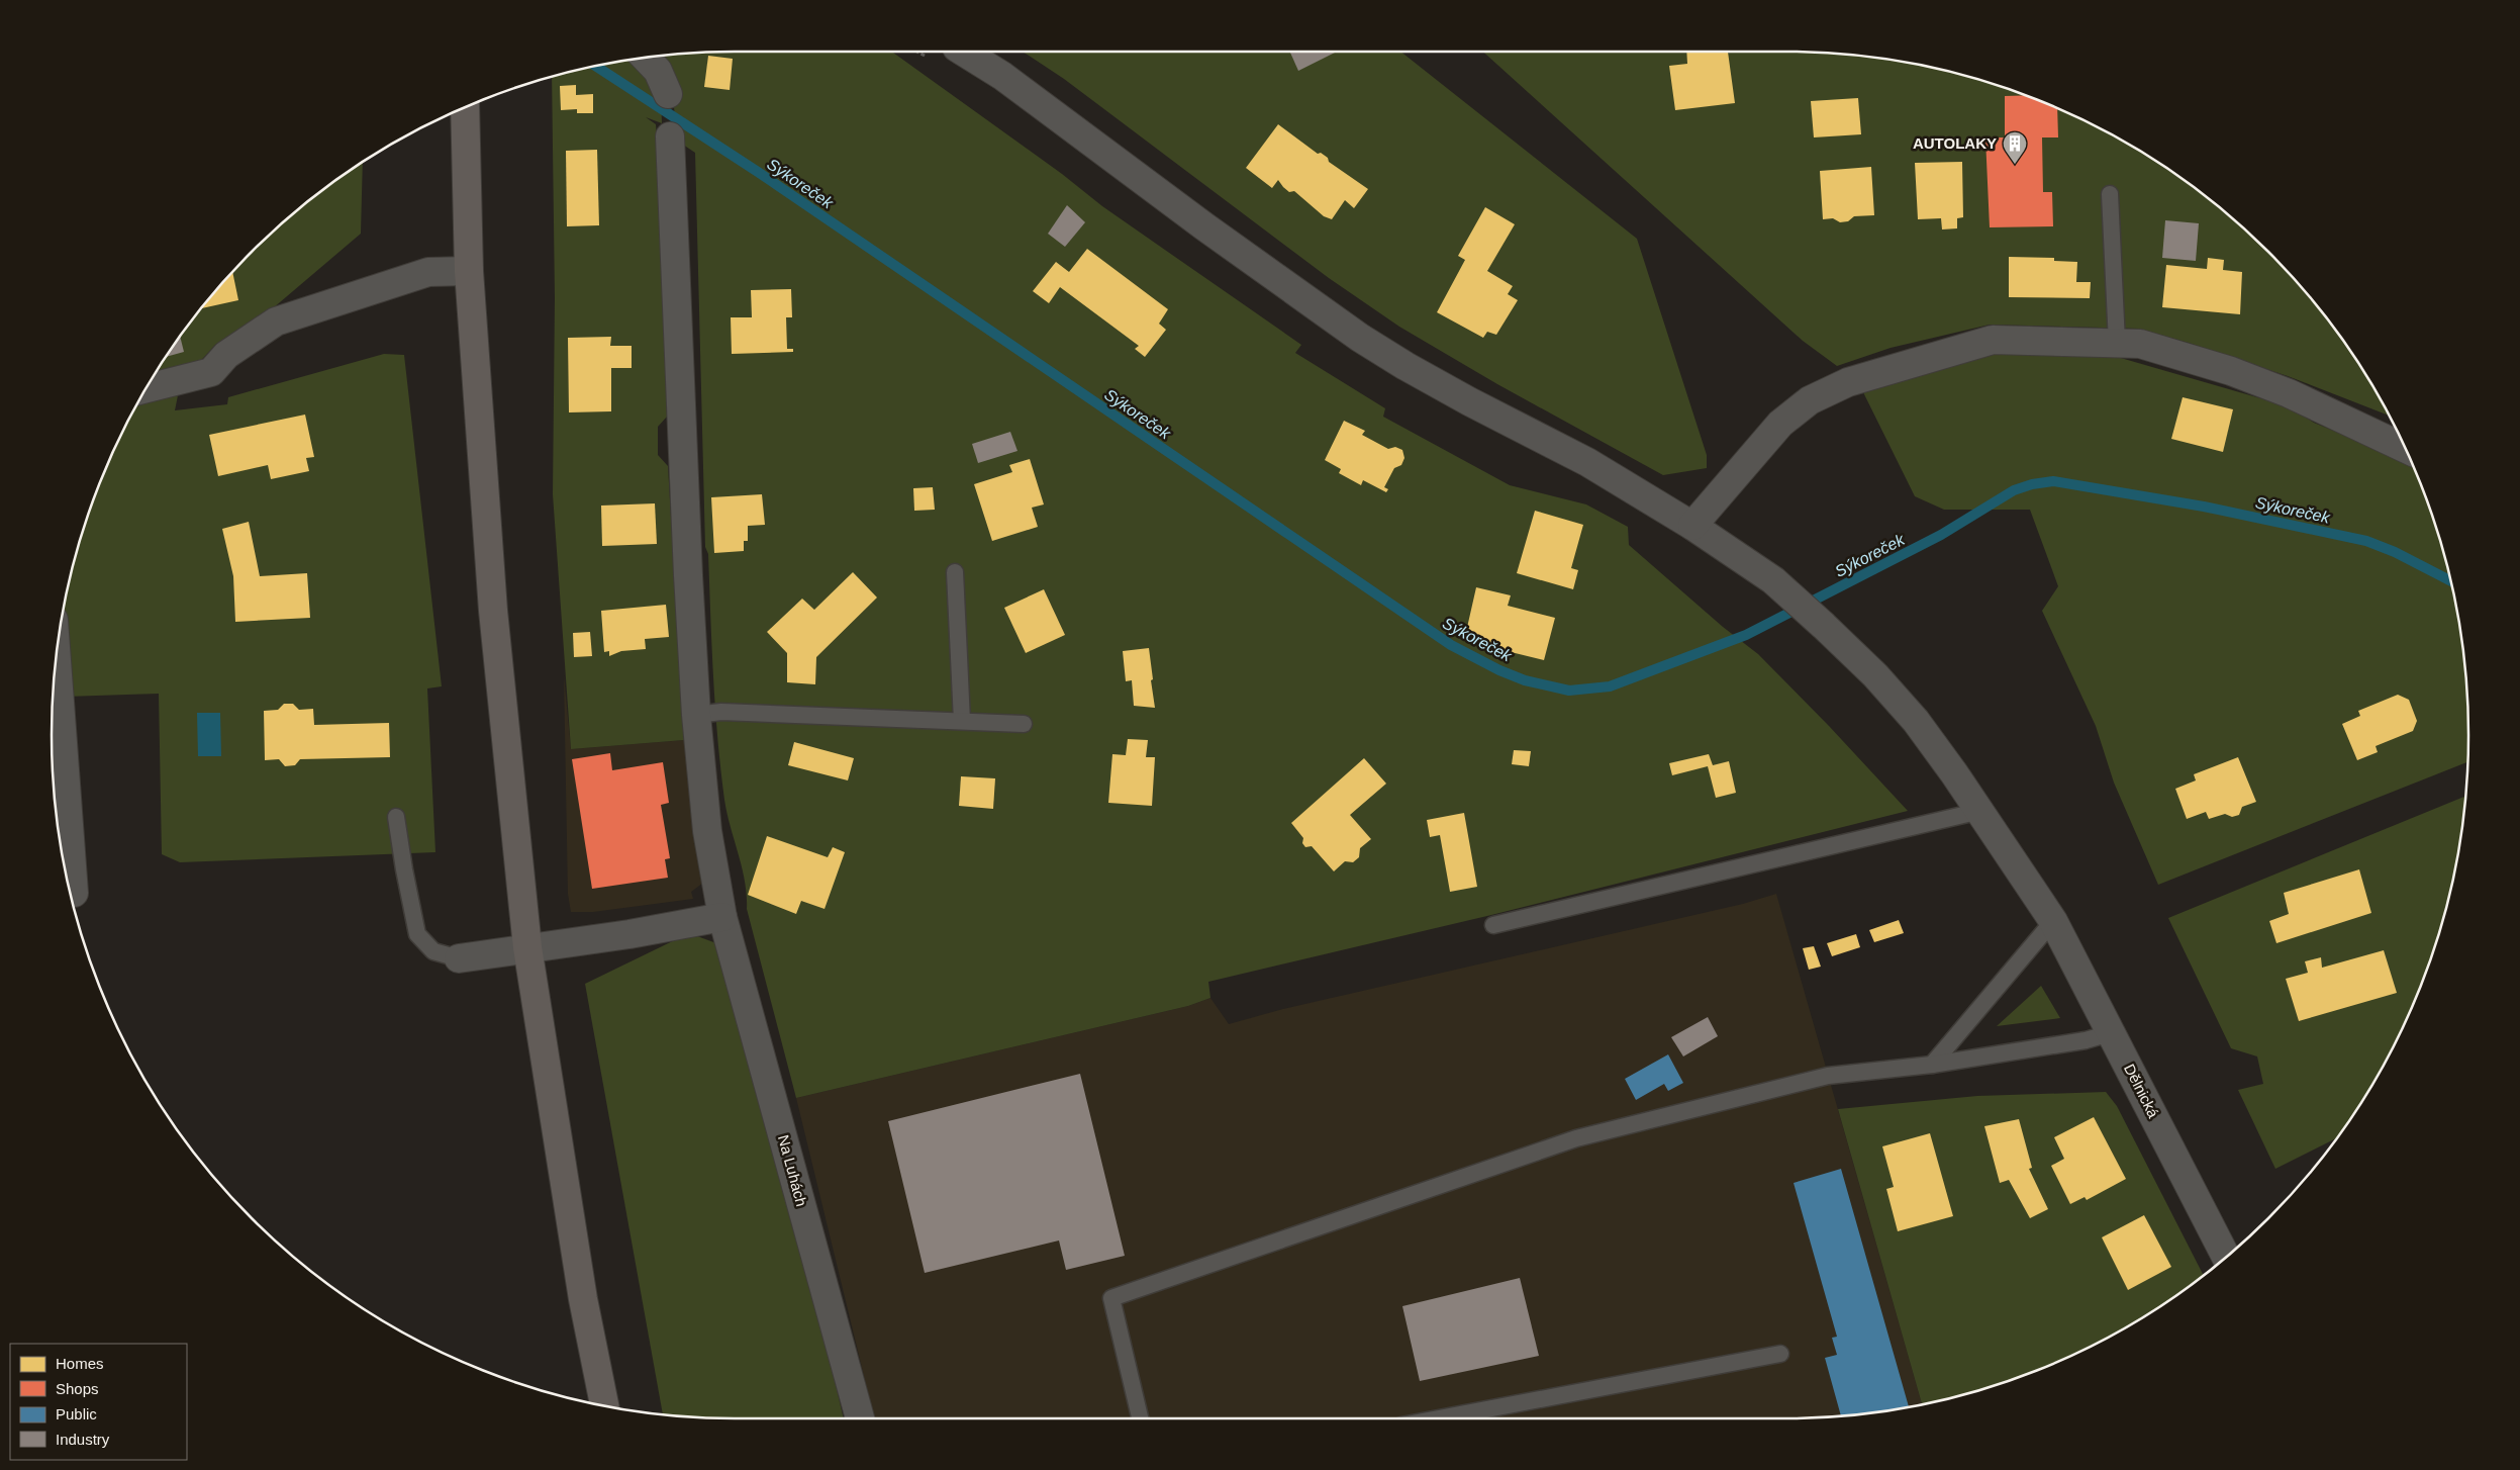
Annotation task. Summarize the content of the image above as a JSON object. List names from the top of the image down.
{
  "streets": {
    "street": ["Dělnická", "Na Luhách"]
  },
  "water": ["Sýkoreček"],
  "places": {
    "building": ["AUTOLAKY"]
  },
  "legend": [
    "Homes",
    "Shops",
    "Public",
    "Industry"
  ]
}
